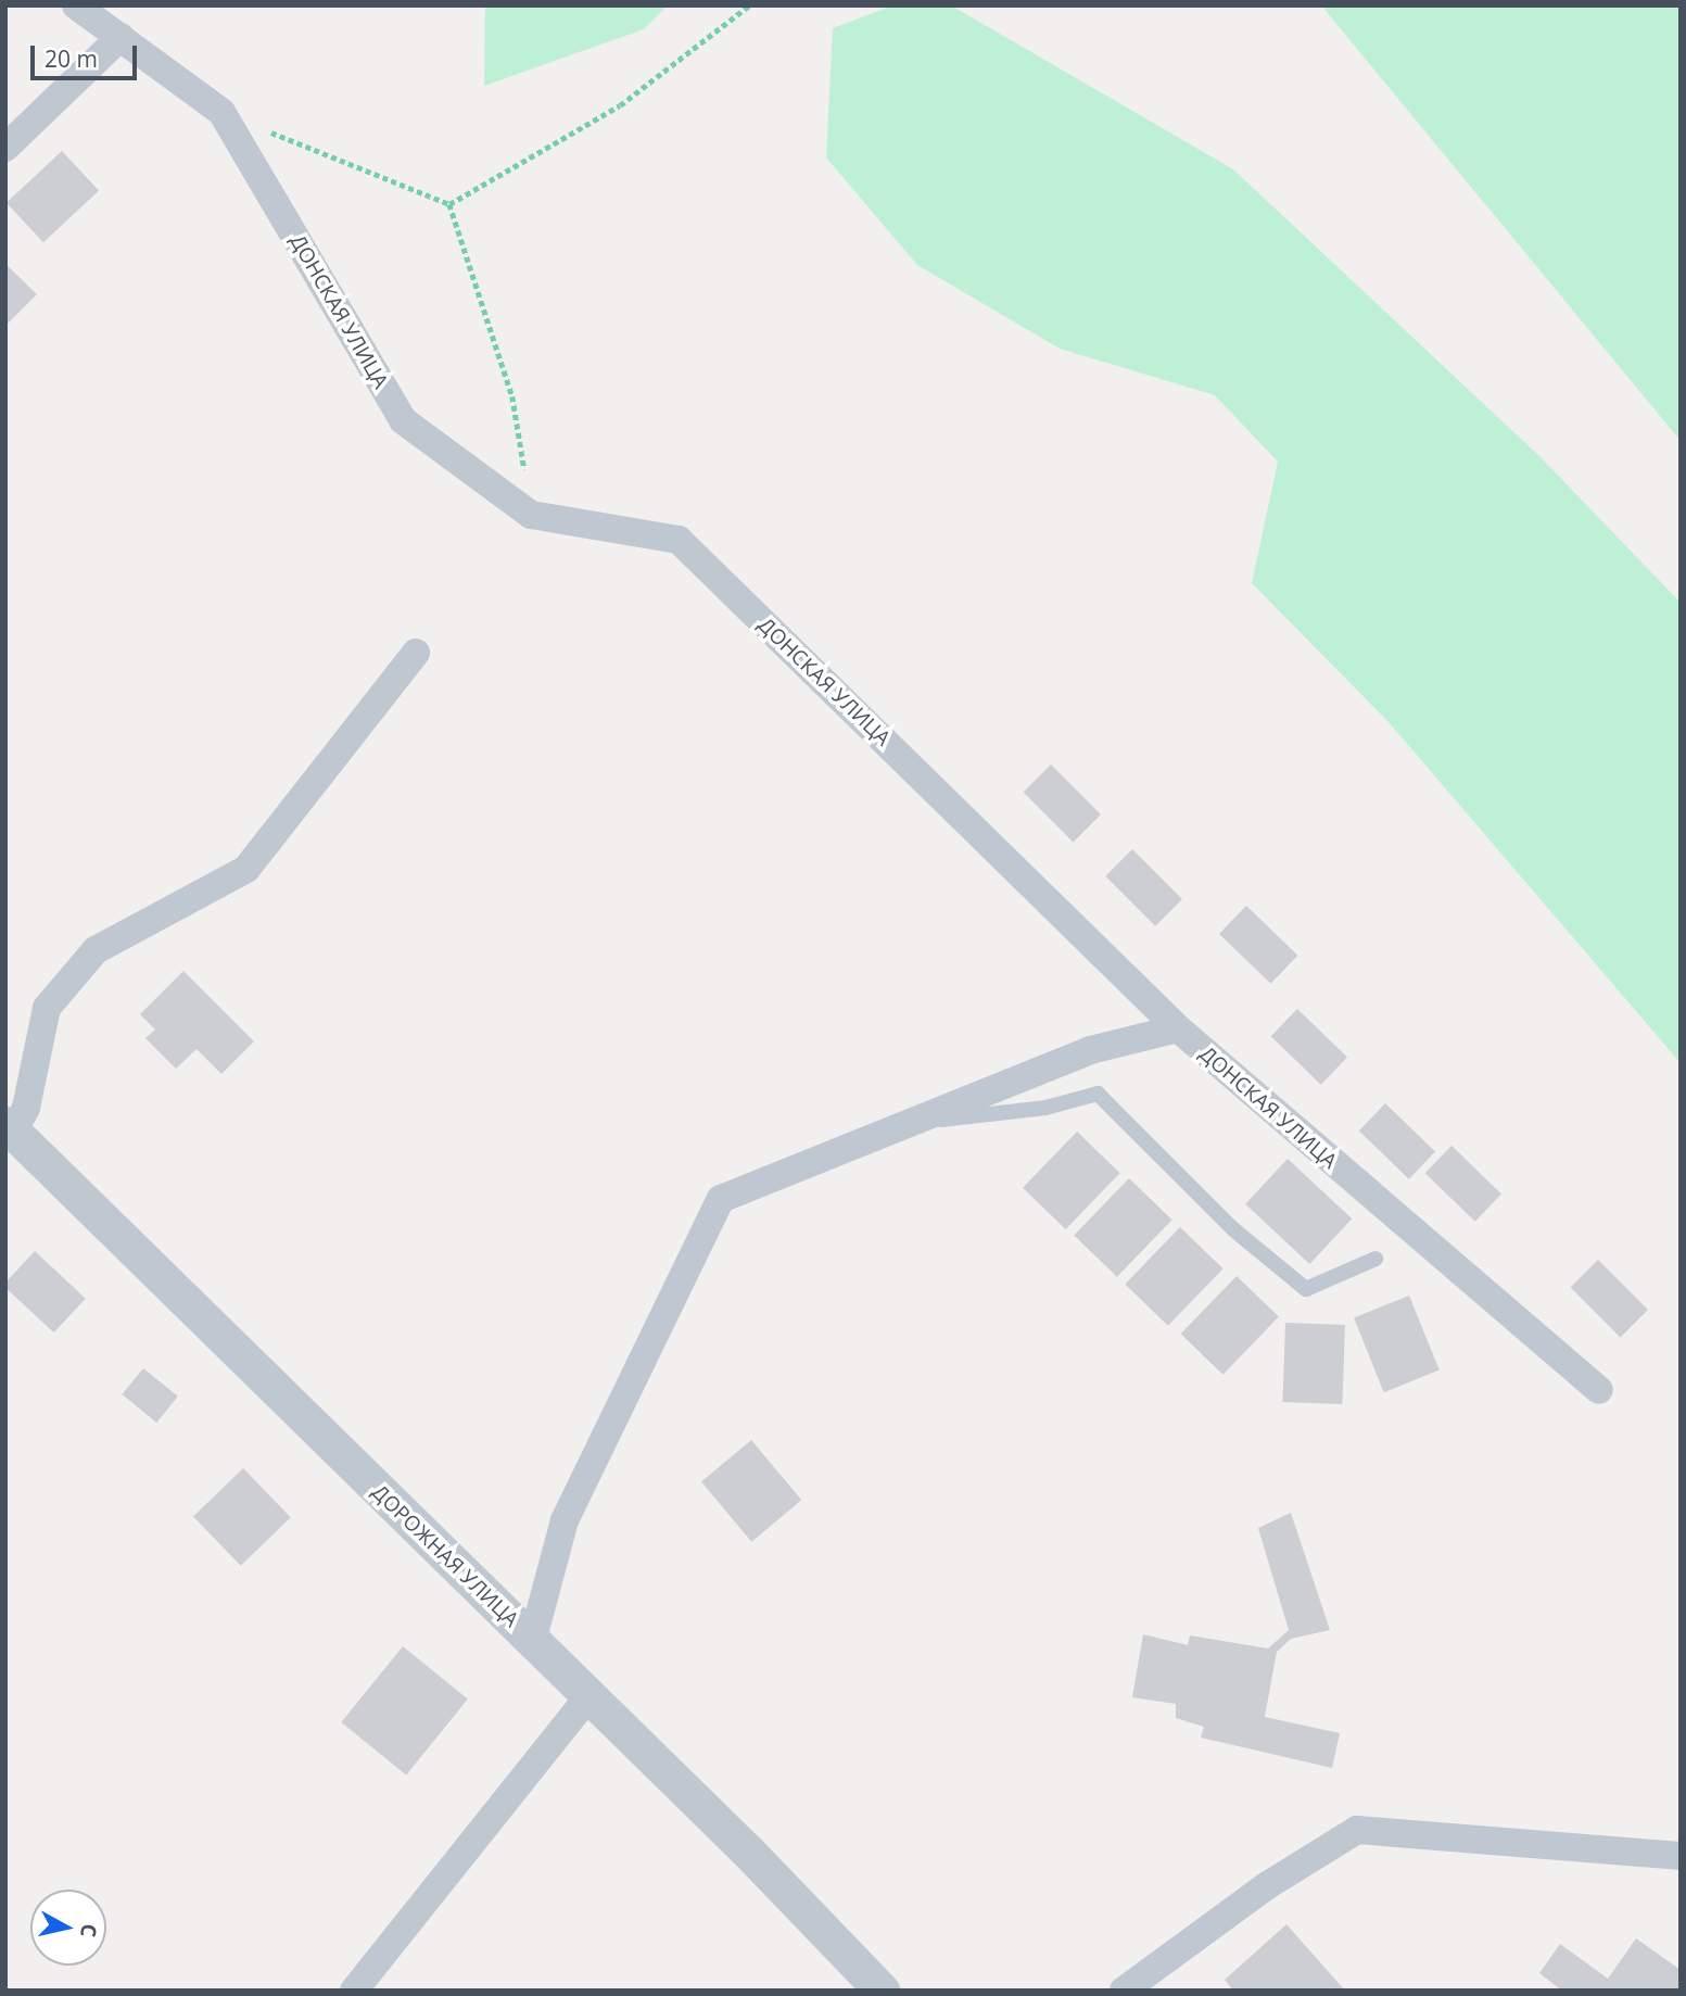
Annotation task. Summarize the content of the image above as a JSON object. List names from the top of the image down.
{
  "streets": {
    "street": ["ДОНСКАЯ УЛИЦА", "ДОРОЖНАЯ УЛИЦА"]
  },
  "scale_bar": "20 m",
  "north": "right"
}
